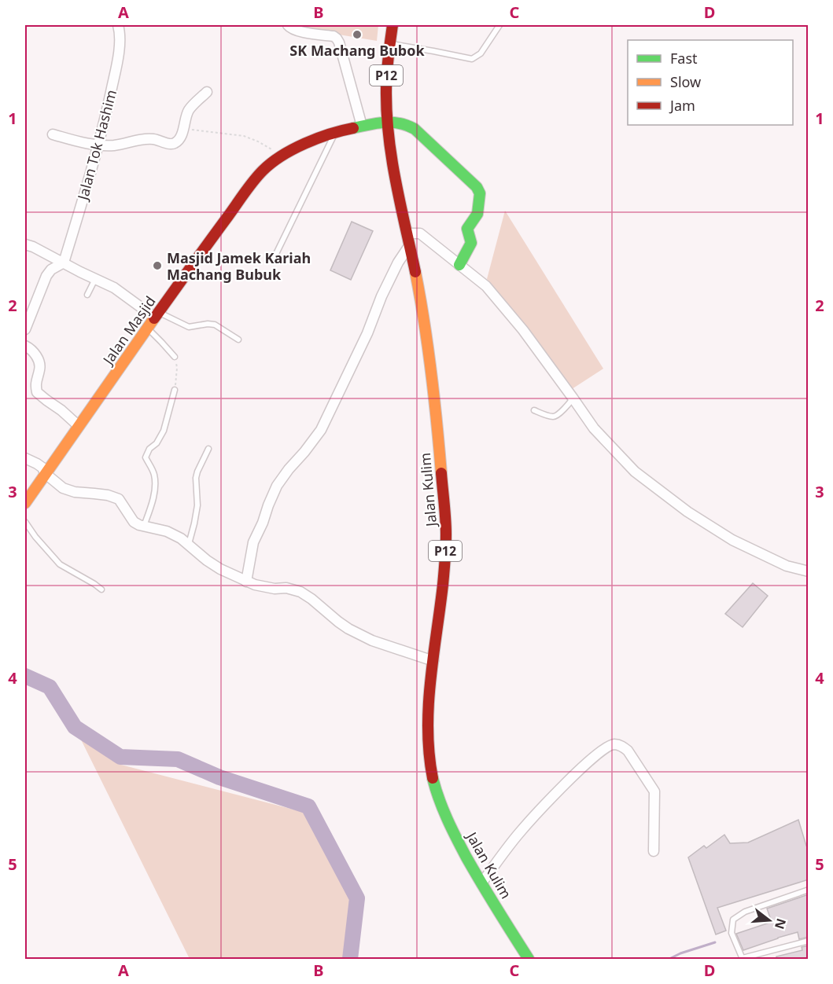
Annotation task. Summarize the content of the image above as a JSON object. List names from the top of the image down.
{
  "streets": {
    "main road": ["P12", "Jalan Masjid", "Jalan Kulim"],
    "street": ["Jalan Tok Hashim"]
  },
  "crossings": [
    ["Jalan Masjid", "Jalan Kulim"]
  ],
  "places": ["SK Machang Bubok", "Masjid Jamek Kariah Machang Bubuk"],
  "legend": ["Fast", "Slow", "Jam"],
  "north": "right",
  "grid": {
    "columns": [
      "A",
      "B",
      "C",
      "D"
    ],
    "rows": [
      "1",
      "2",
      "3",
      "4",
      "5"
    ]
  }
}
